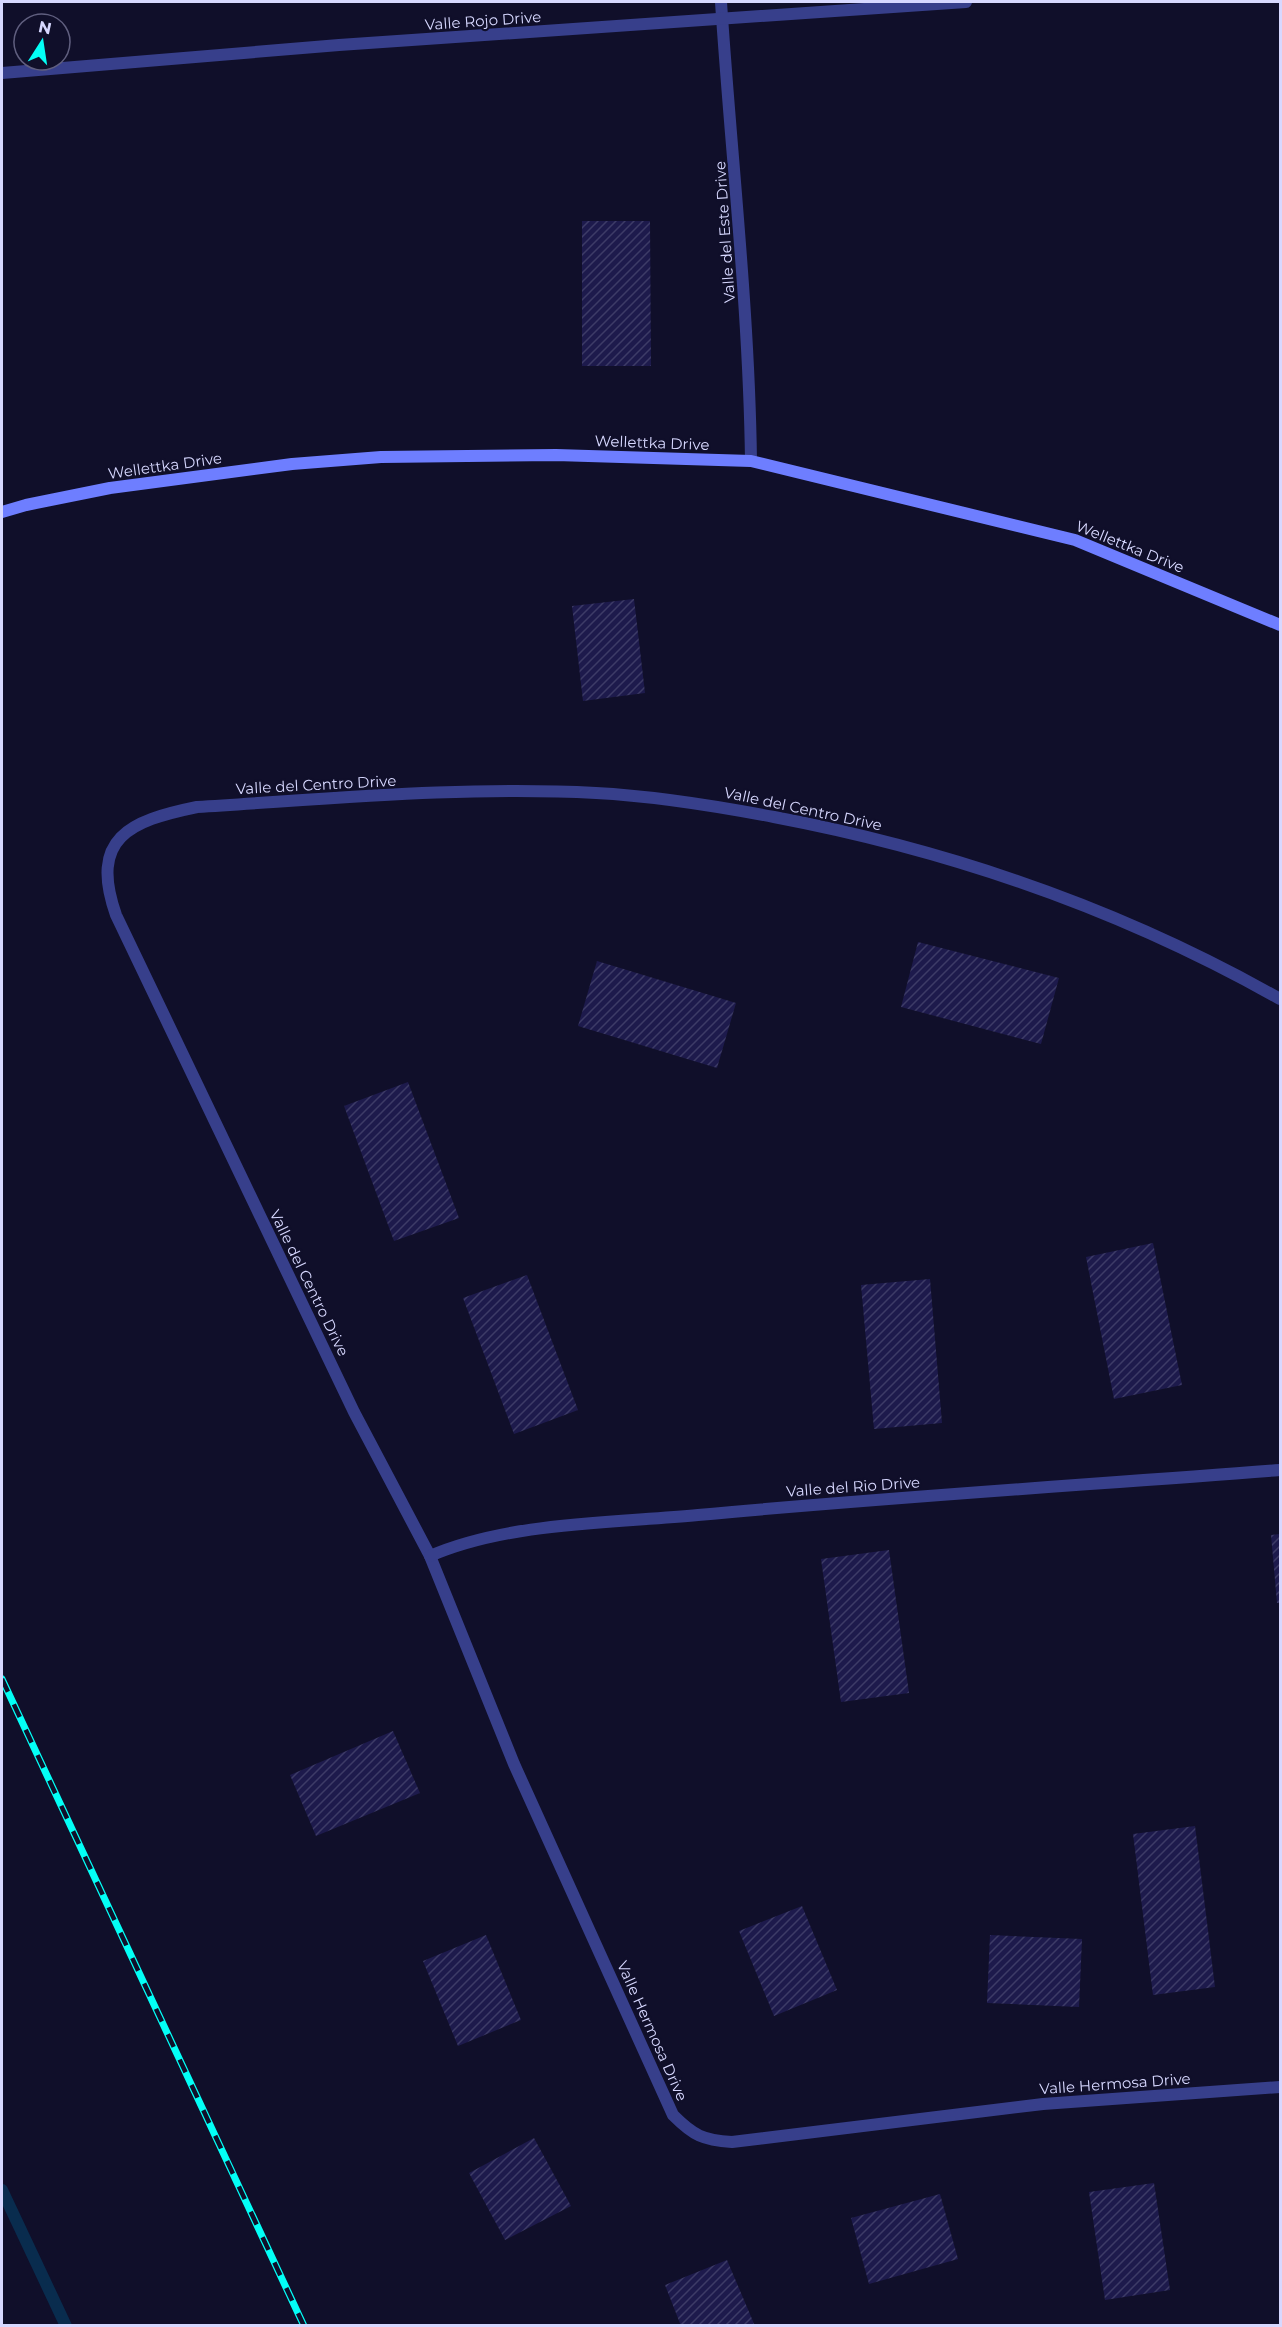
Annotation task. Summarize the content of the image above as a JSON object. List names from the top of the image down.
{
  "streets": {
    "street": [
      "Valle Rojo Drive",
      "Valle del Este Drive",
      "Wellettka Drive",
      "Valle del Centro Drive",
      "Valle del Rio Drive",
      "Valle Hermosa Drive"
    ]
  },
  "crossings": [
    ["Valle Rojo Drive", "Valle del Este Drive"],
    ["Valle del Este Drive", "Wellettka Drive"],
    ["Valle del Centro Drive", "Valle del Rio Drive"],
    ["Valle del Centro Drive", "Valle Hermosa Drive"],
    ["Valle del Rio Drive", "Valle Hermosa Drive"]
  ],
  "north": "top"
}
